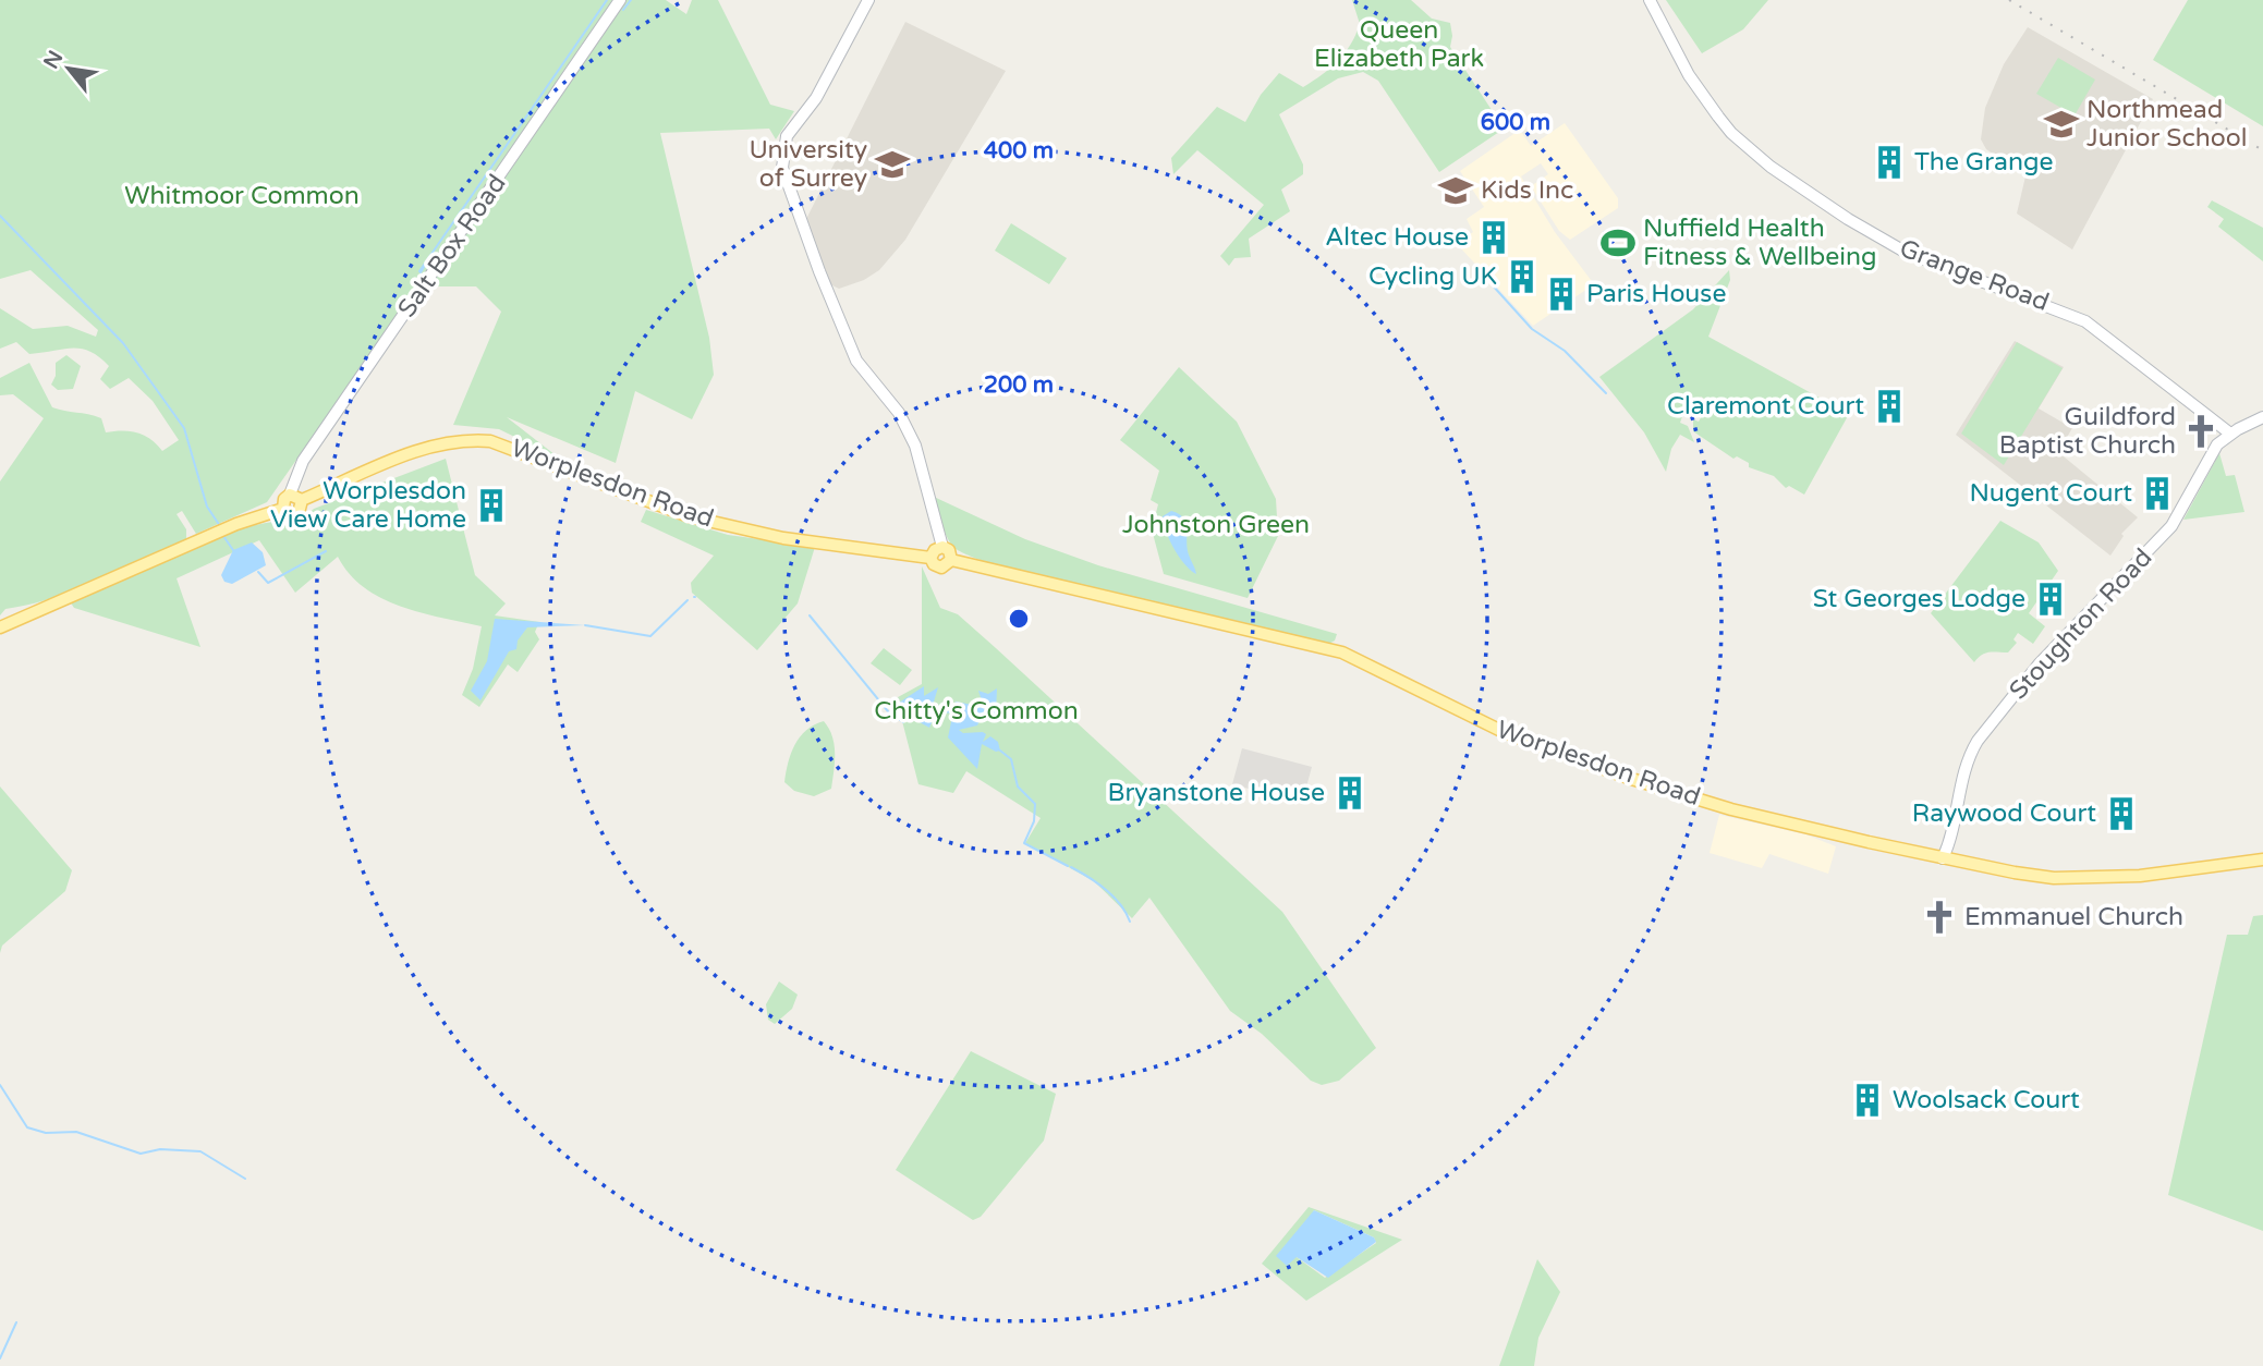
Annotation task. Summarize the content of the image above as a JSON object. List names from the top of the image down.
{
  "streets": {
    "main road": ["Worplesdon Road"],
    "street": ["Salt Box Road", "Grange Road", "Stoughton Road"]
  },
  "crossings": [
    ["Salt Box Road", "Worplesdon Road"],
    ["Grange Road", "Stoughton Road"],
    ["Worplesdon Road", "Stoughton Road"]
  ],
  "parks": [
    "Queen Elizabeth Park",
    "Whitmoor Common",
    "Johnston Green",
    "Chitty's Common"
  ],
  "places": {
    "school or university": ["Northmead Junior School", "University of Surrey", "Kids Inc"],
    "building": [
      "The Grange",
      "Altec House",
      "Cycling UK",
      "Paris House",
      "Claremont Court",
      "Nugent Court",
      "Worplesdon View Care Home",
      "St Georges Lodge",
      "Bryanstone House",
      "Raywood Court",
      "Woolsack Court"
    ],
    "sports": ["Nuffield Health Fitness & Wellbeing"],
    "church": ["Guildford Baptist Church", "Emmanuel Church"]
  },
  "north": "top left",
  "rings": ["600 m", "400 m", "200 m"]
}
